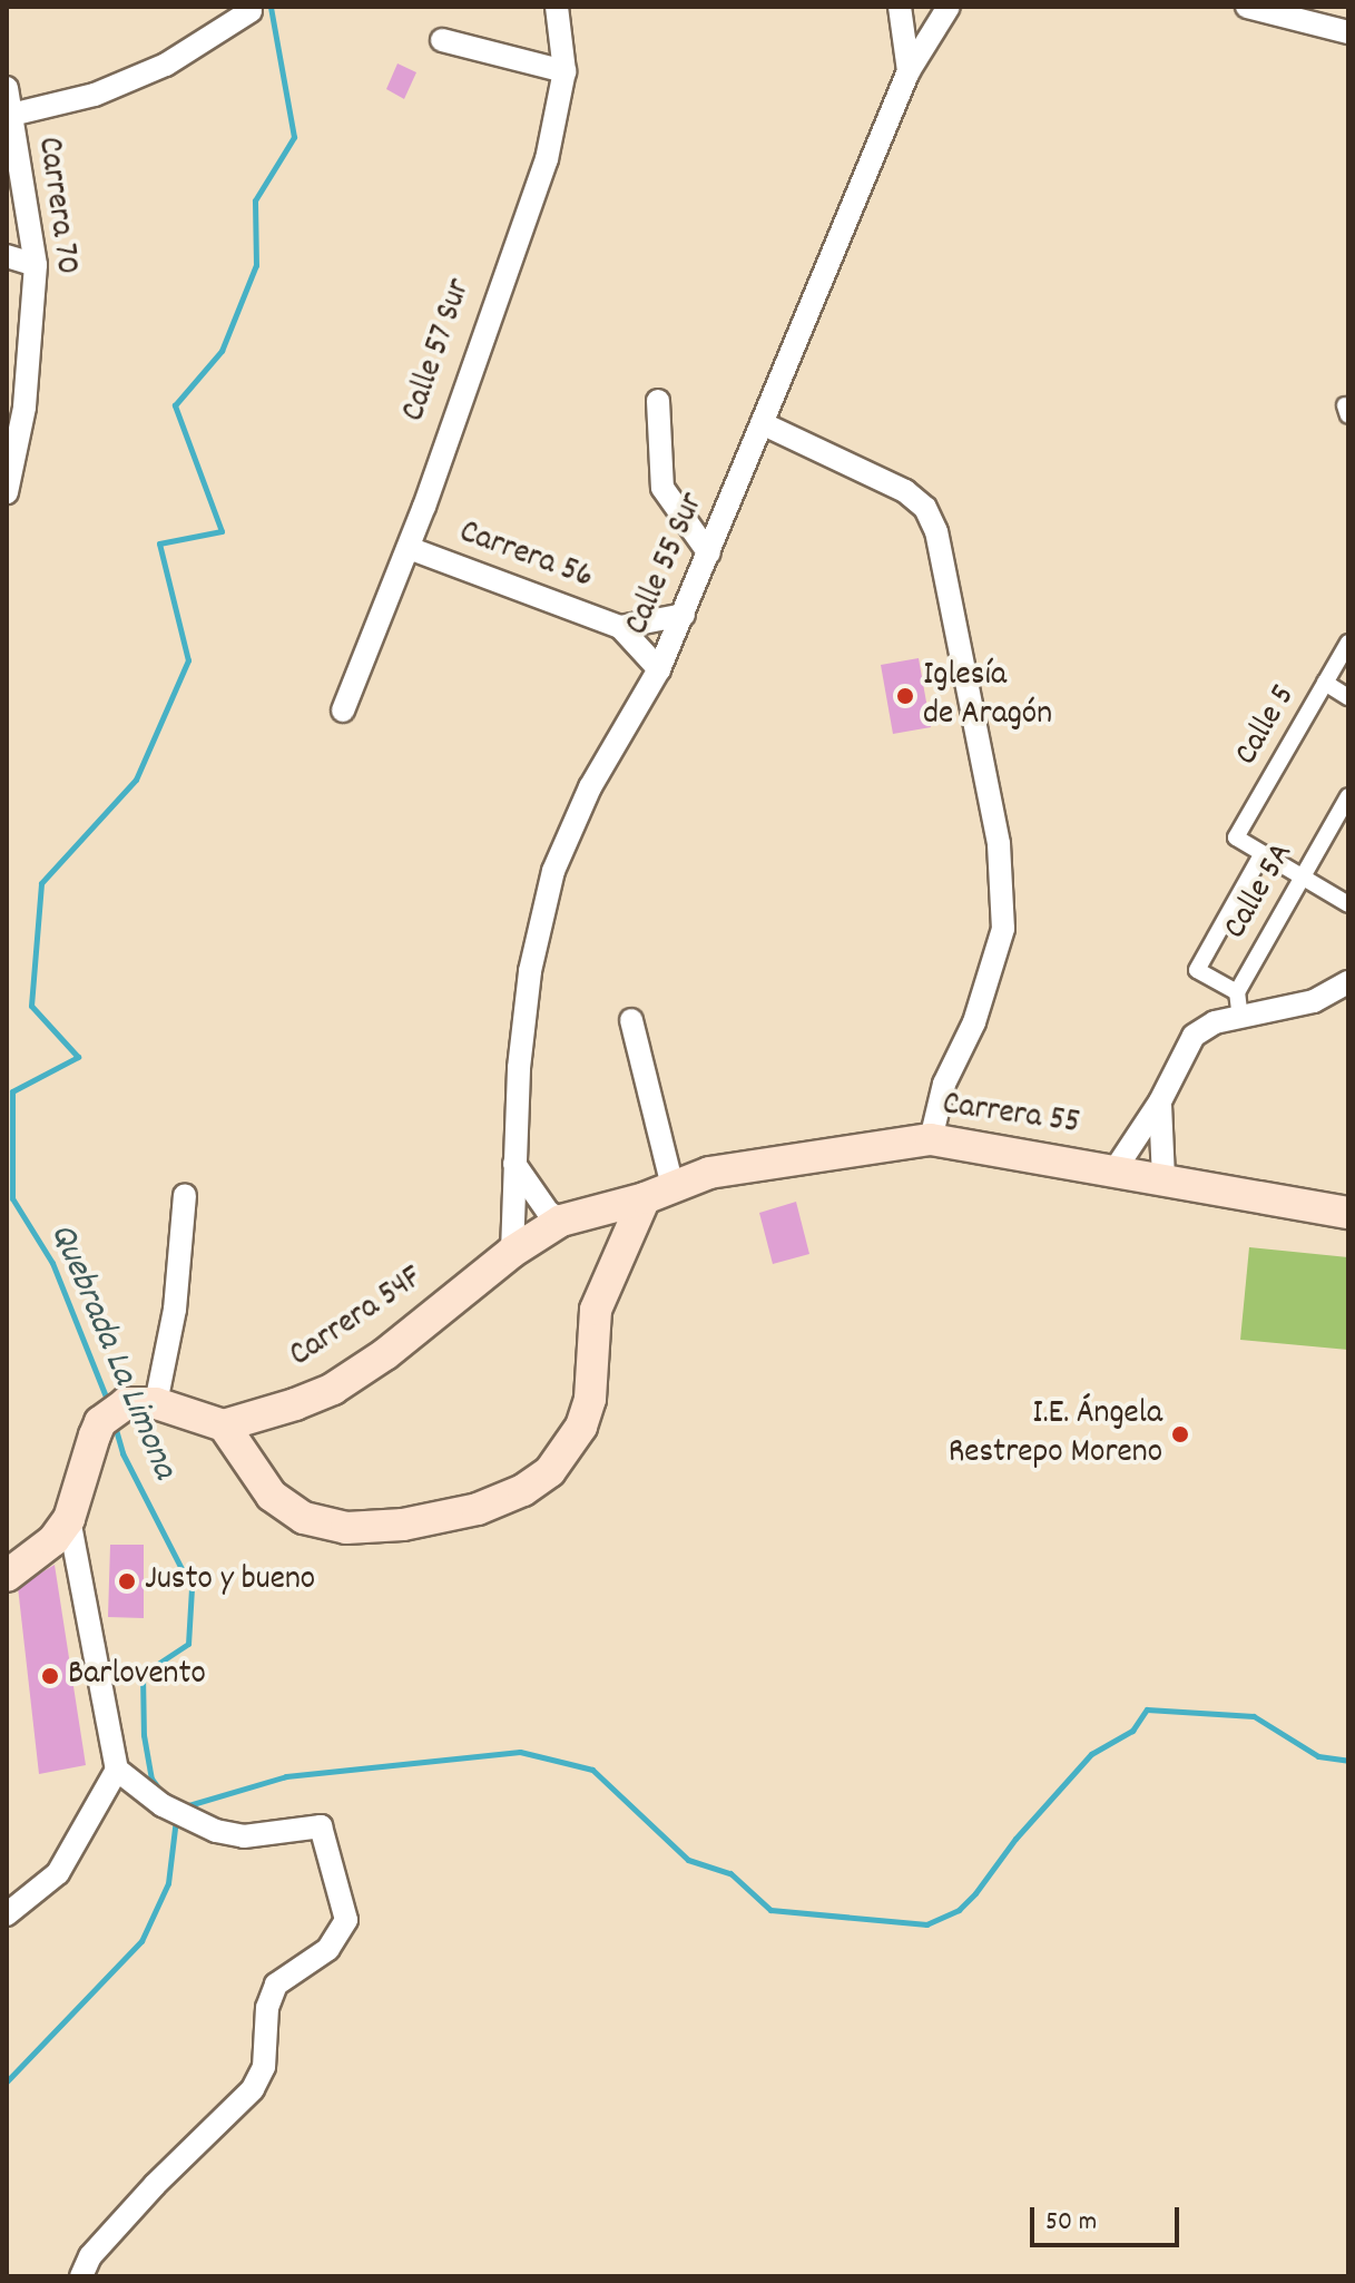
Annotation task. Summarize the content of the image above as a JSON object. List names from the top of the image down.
{
  "streets": {
    "main road": ["Carrera 55", "Carrera 54F"],
    "street": [
      "Carrera 70",
      "Calle 57 Sur",
      "Carrera 56",
      "Calle 55 Sur",
      "Calle 5",
      "Calle 5A"
    ]
  },
  "crossings": [
    ["Calle 57 Sur", "Carrera 56"],
    ["Carrera 56", "Calle 55 Sur"],
    ["Calle 55 Sur", "Carrera 54F"],
    ["Carrera 55", "Carrera 54F"]
  ],
  "water": ["Quebrada La Limona"],
  "places": [
    "Iglesía de Aragón",
    "I.E. Ángela Restrepo Moreno",
    "Justo y bueno",
    "Barlovento"
  ],
  "scale_bar": "50 m"
}
